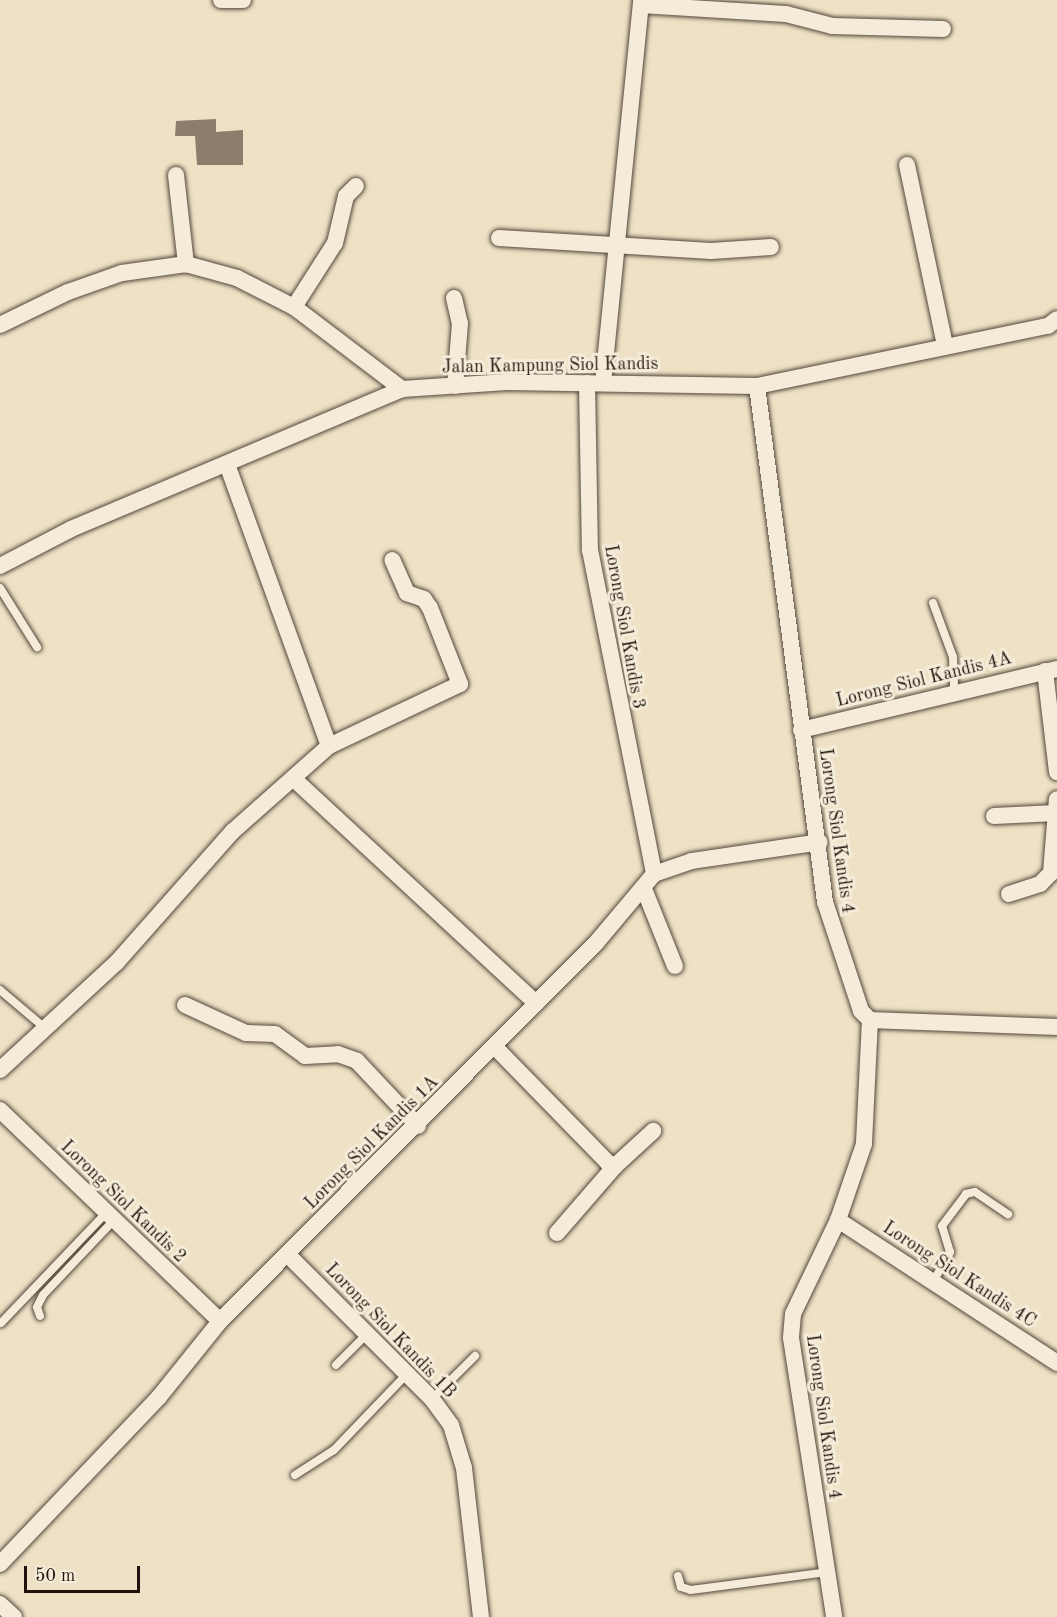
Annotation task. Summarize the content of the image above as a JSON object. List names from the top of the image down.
{
  "streets": {
    "street": [
      "Jalan Kampung Siol Kandis",
      "Lorong Siol Kandis 3",
      "Lorong Siol Kandis 4A",
      "Lorong Siol Kandis 4",
      "Lorong Siol Kandis 1A",
      "Lorong Siol Kandis 2",
      "Lorong Siol Kandis 4C",
      "Lorong Siol Kandis 1B"
    ]
  },
  "crossings": [
    ["Jalan Kampung Siol Kandis", "Lorong Siol Kandis 3"],
    ["Jalan Kampung Siol Kandis", "Lorong Siol Kandis 4"],
    ["Lorong Siol Kandis 3", "Lorong Siol Kandis 1A"],
    ["Lorong Siol Kandis 4A", "Lorong Siol Kandis 4"],
    ["Lorong Siol Kandis 4", "Lorong Siol Kandis 4C"],
    ["Lorong Siol Kandis 1A", "Lorong Siol Kandis 2"],
    ["Lorong Siol Kandis 1A", "Lorong Siol Kandis 1B"]
  ],
  "scale_bar": "50 m"
}
